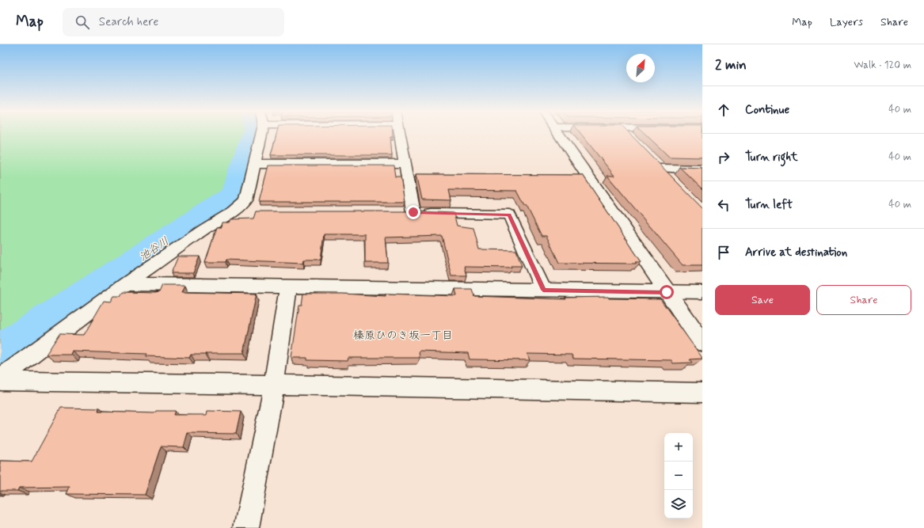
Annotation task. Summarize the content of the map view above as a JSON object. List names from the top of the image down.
{
  "districts": ["榛原ひのき坂一丁目"],
  "water": ["池谷川"],
  "north": "top right",
  "page": {
    "header": "Map",
    "search": "Search here",
    "nav": ["Map", "Layers", "Share"],
    "heading": ["2 min", "Walk · 120 m"],
    "list": [
      ["Continue", "40 m"],
      ["Turn right", "40 m"],
      ["Turn left", "40 m"],
      "Arrive at destination"
    ],
    "buttons": ["Save", "Share"],
    "map_buttons": ["+", "−"]
  }
}
